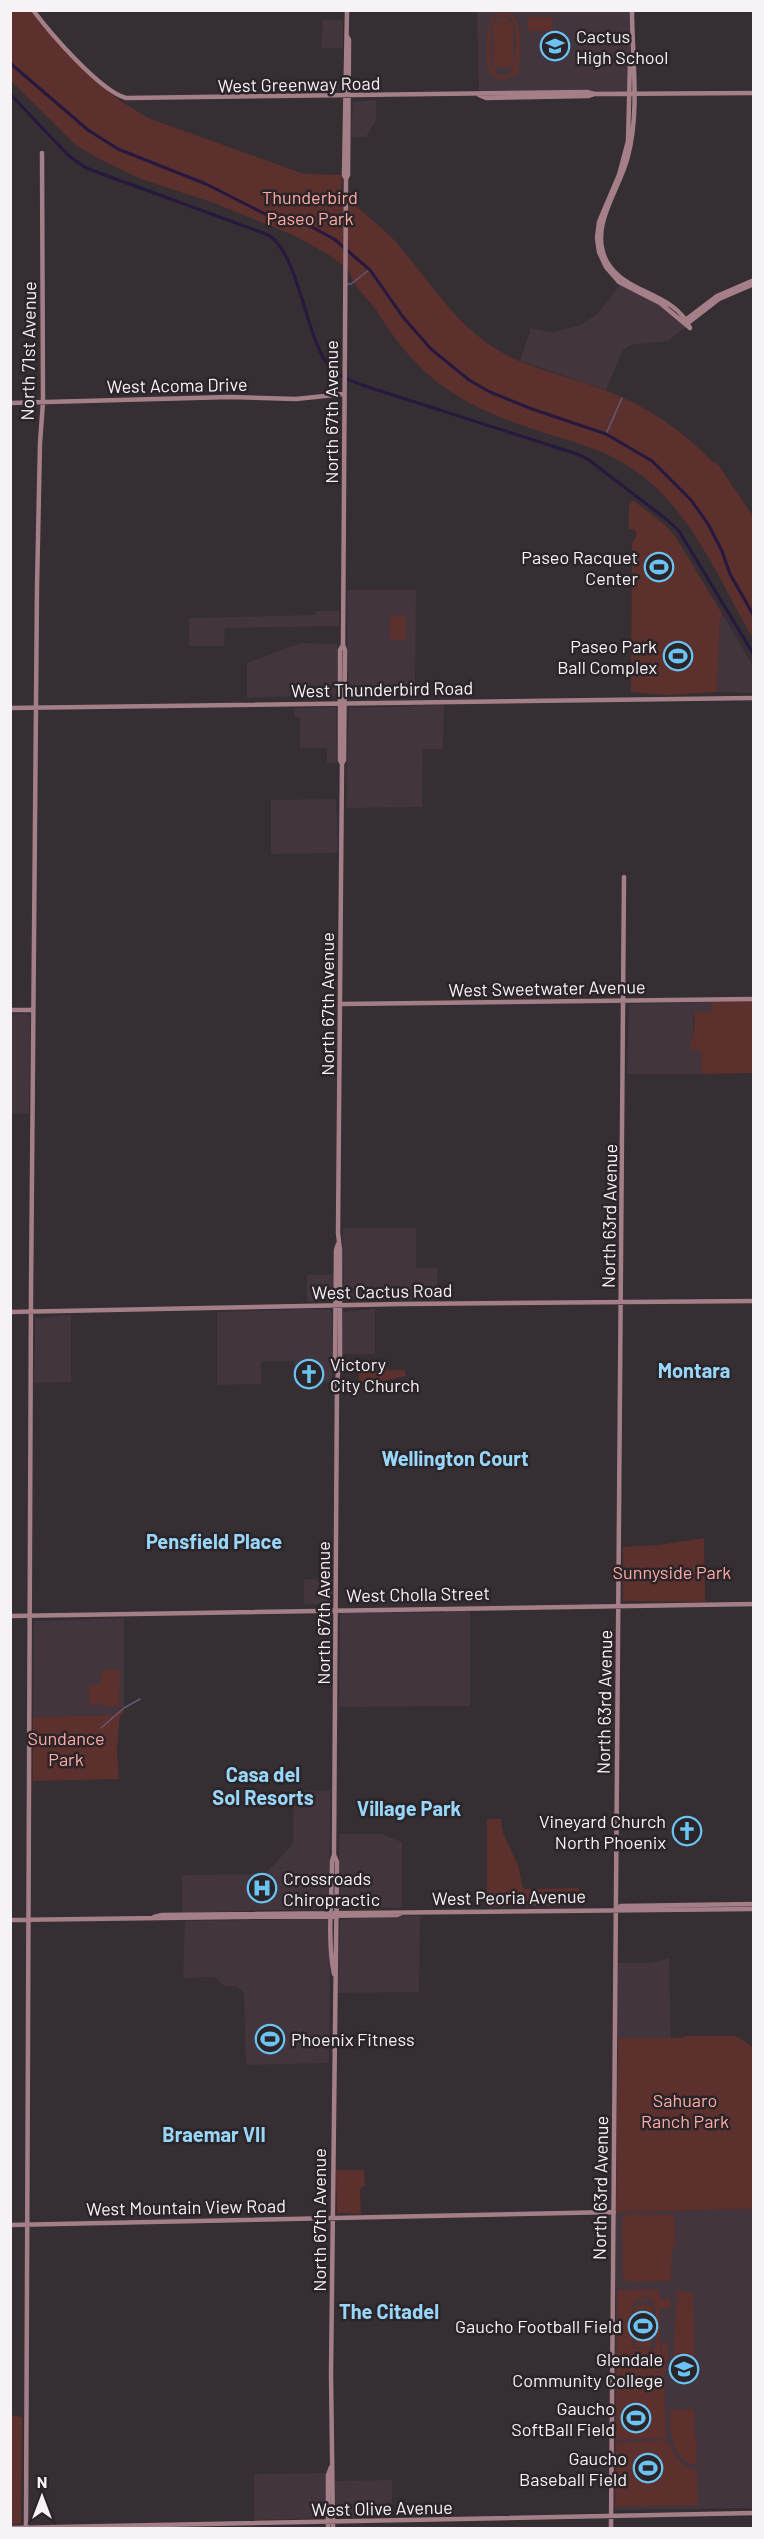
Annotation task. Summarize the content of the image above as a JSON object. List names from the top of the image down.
{
  "streets": {
    "street": [
      "West Greenway Road",
      "North 71st Avenue",
      "West Acoma Drive",
      "North 67th Avenue",
      "West Thunderbird Road",
      "West Sweetwater Avenue",
      "North 63rd Avenue",
      "West Cactus Road",
      "West Cholla Street",
      "West Peoria Avenue",
      "West Mountain View Road",
      "West Olive Avenue"
    ]
  },
  "crossings": [
    ["West Greenway Road", "North 67th Avenue"],
    ["North 71st Avenue", "West Acoma Drive"],
    ["North 71st Avenue", "West Thunderbird Road"],
    ["North 71st Avenue", "West Cactus Road"],
    ["North 71st Avenue", "West Cholla Street"],
    ["North 71st Avenue", "West Peoria Avenue"],
    ["North 71st Avenue", "West Mountain View Road"],
    ["North 71st Avenue", "West Olive Avenue"],
    ["West Acoma Drive", "North 67th Avenue"],
    ["North 67th Avenue", "West Thunderbird Road"],
    ["North 67th Avenue", "West Sweetwater Avenue"],
    ["North 67th Avenue", "West Cactus Road"],
    ["North 67th Avenue", "West Cholla Street"],
    ["North 67th Avenue", "West Peoria Avenue"],
    ["North 67th Avenue", "West Mountain View Road"],
    ["North 67th Avenue", "West Olive Avenue"],
    ["West Sweetwater Avenue", "North 63rd Avenue"],
    ["North 63rd Avenue", "West Cactus Road"],
    ["North 63rd Avenue", "West Cholla Street"],
    ["North 63rd Avenue", "West Peoria Avenue"],
    ["North 63rd Avenue", "West Mountain View Road"],
    ["North 63rd Avenue", "West Olive Avenue"]
  ],
  "districts": [
    "Montara",
    "Wellington Court",
    "Pensfield Place",
    "Casa del Sol Resorts",
    "Village Park",
    "Braemar VII",
    "The Citadel"
  ],
  "parks": [
    "Thunderbird Paseo Park",
    "Sunnyside Park",
    "Sundance Park",
    "Sahuaro Ranch Park"
  ],
  "places": {
    "school or university": ["Cactus High School", "Glendale Community College"],
    "sports": [
      "Paseo Racquet Center",
      "Paseo Park Ball Complex",
      "Phoenix Fitness",
      "Gaucho Football Field",
      "Gaucho SoftBall Field",
      "Gaucho Baseball Field"
    ],
    "church": ["Victory City Church", "Vineyard Church North Phoenix"],
    "hospital": ["Crossroads Chiropractic"]
  },
  "north": "top"
}
